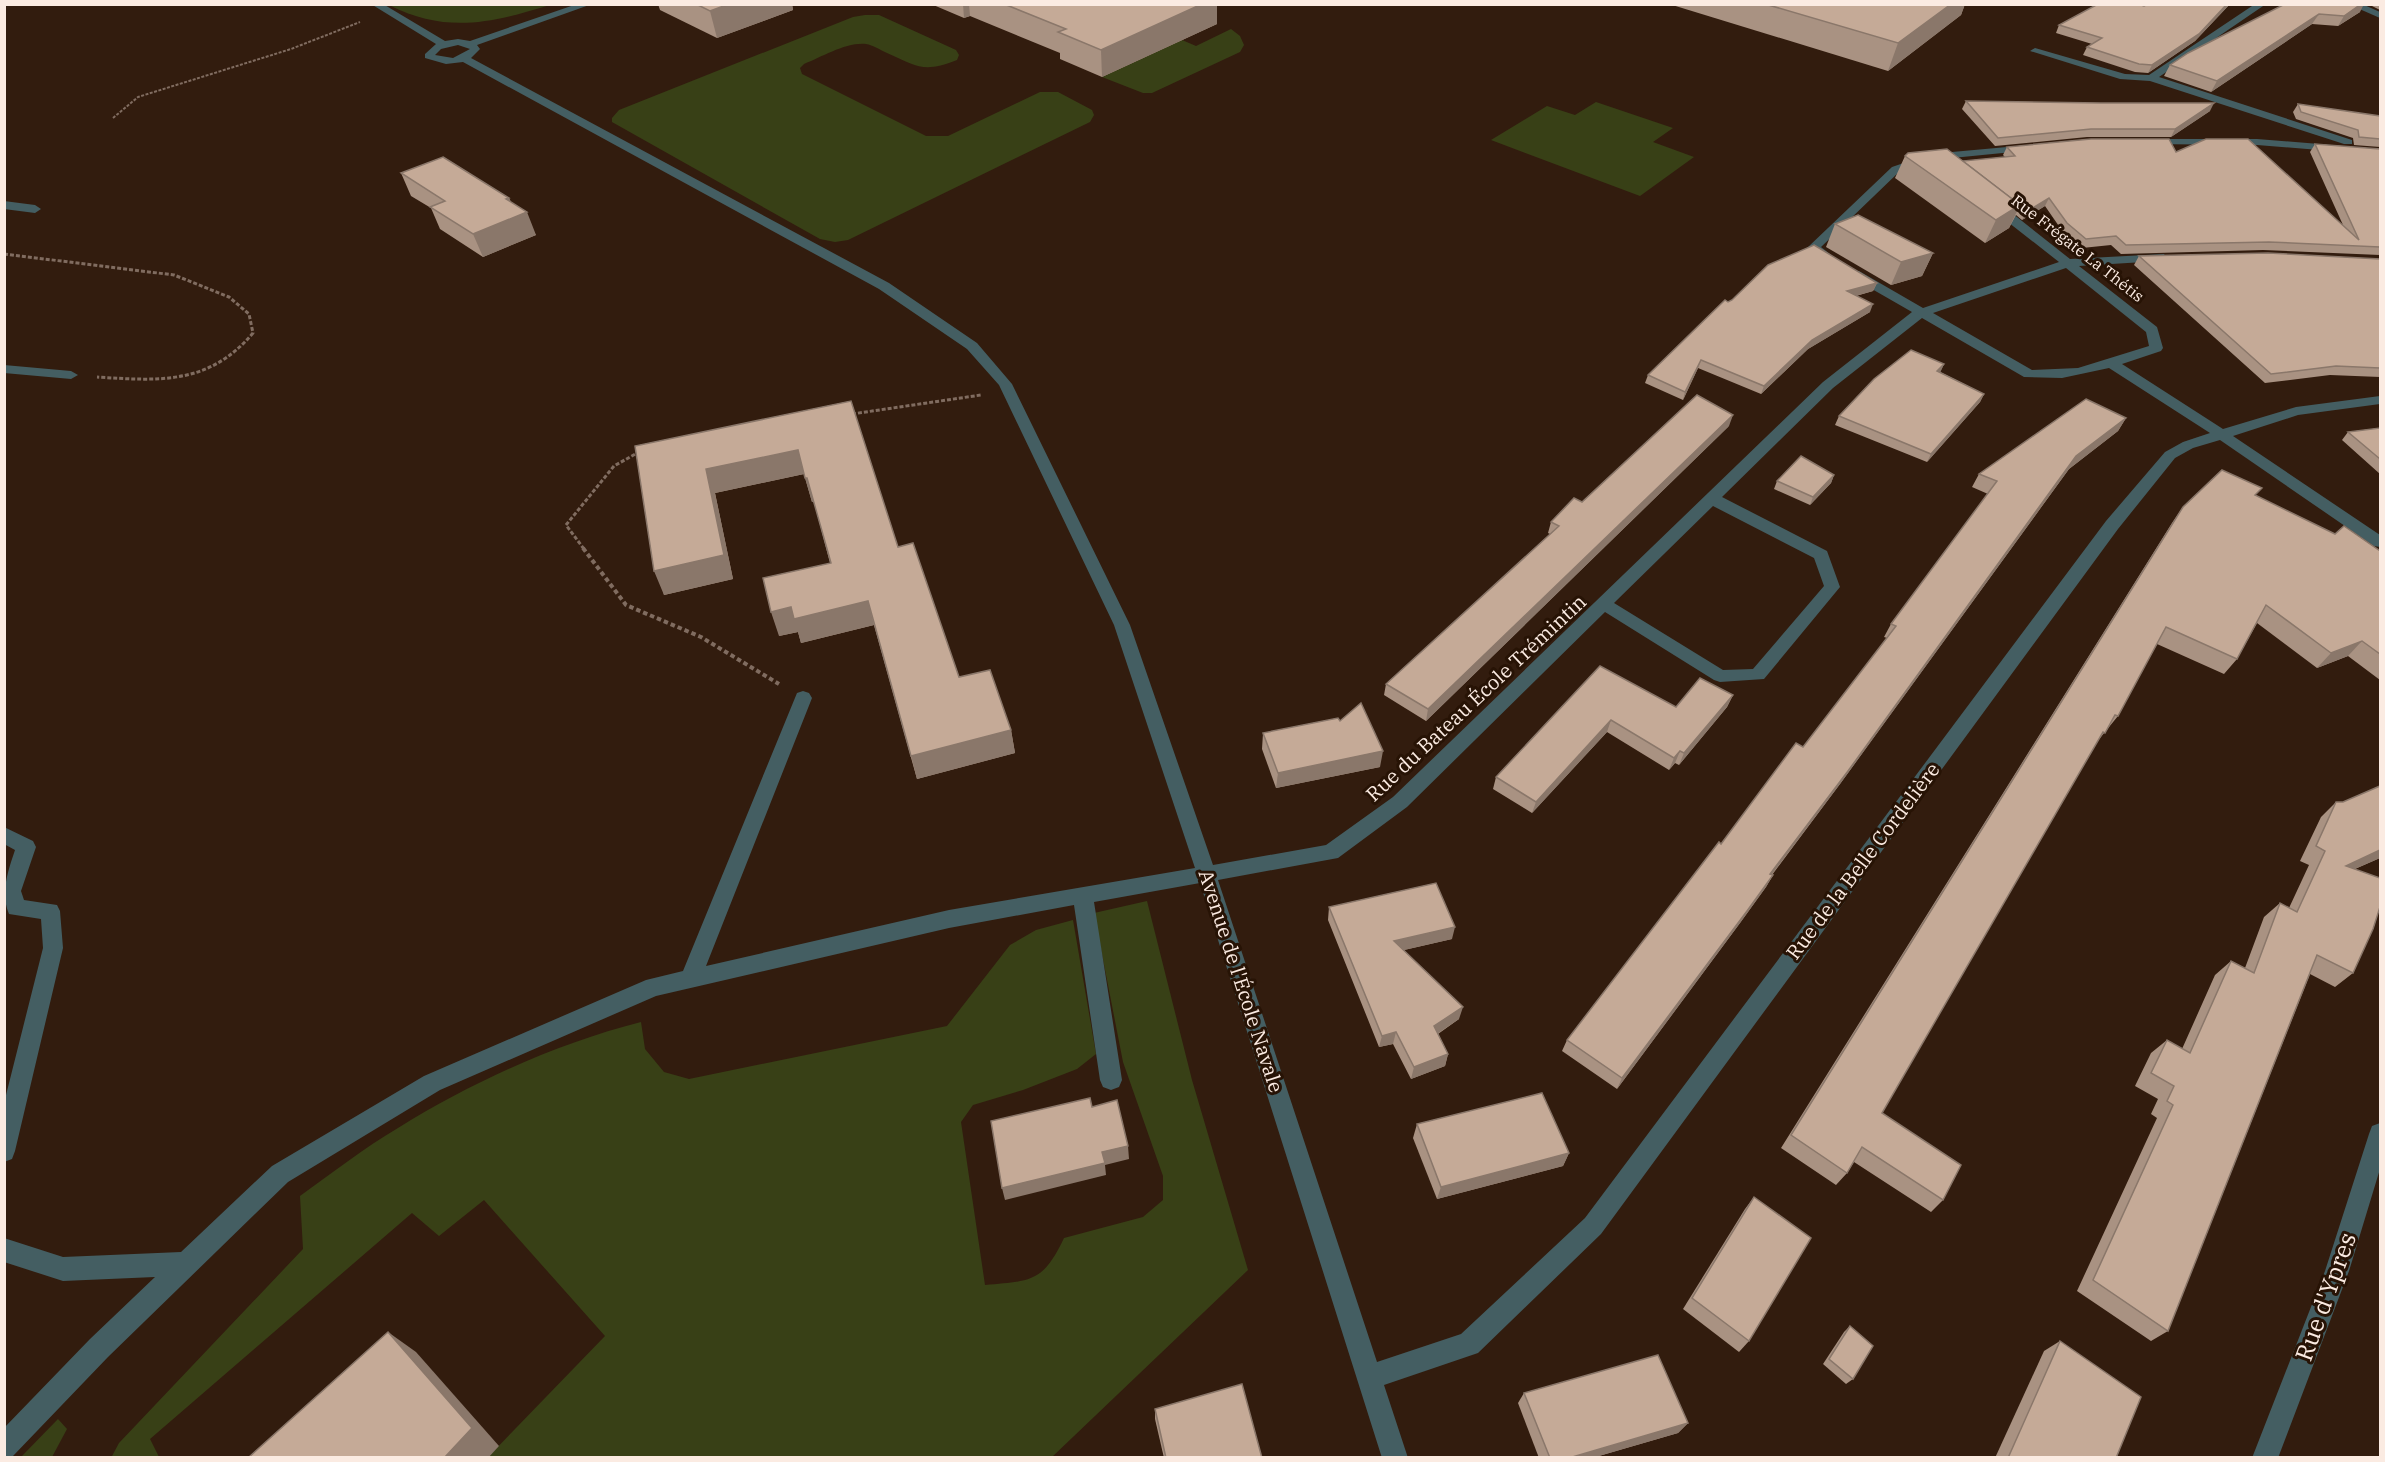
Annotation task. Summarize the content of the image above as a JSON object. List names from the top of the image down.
{
  "streets": {
    "street": [
      "Rue Frégate La Thétis",
      "Rue du Bateau École Trémintin",
      "Rue de la Belle Cordelière",
      "Avenue de l'École Navale",
      "Rue d'Ypres"
    ]
  },
  "crossings": [
    ["Rue Frégate La Thétis", "Rue du Bateau École Trémintin"],
    ["Rue du Bateau École Trémintin", "Avenue de l'École Navale"],
    ["Rue de la Belle Cordelière", "Avenue de l'École Navale"]
  ]
}
